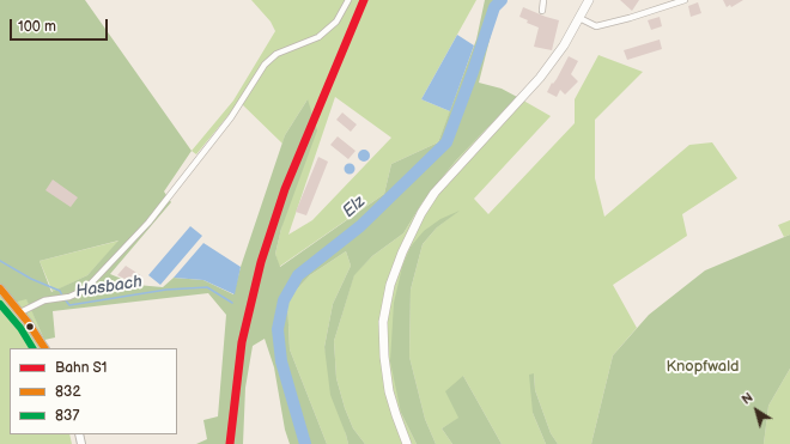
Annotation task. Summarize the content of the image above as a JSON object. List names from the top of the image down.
{
  "water": ["Elz", "Hasbach"],
  "parks": ["Knopfwald"],
  "lines": ["rail line S1", "transit line 832", "transit line 837"],
  "legend": ["Bahn S1", "832", "837"],
  "scale_bar": "100 m",
  "north": "top left"
}
